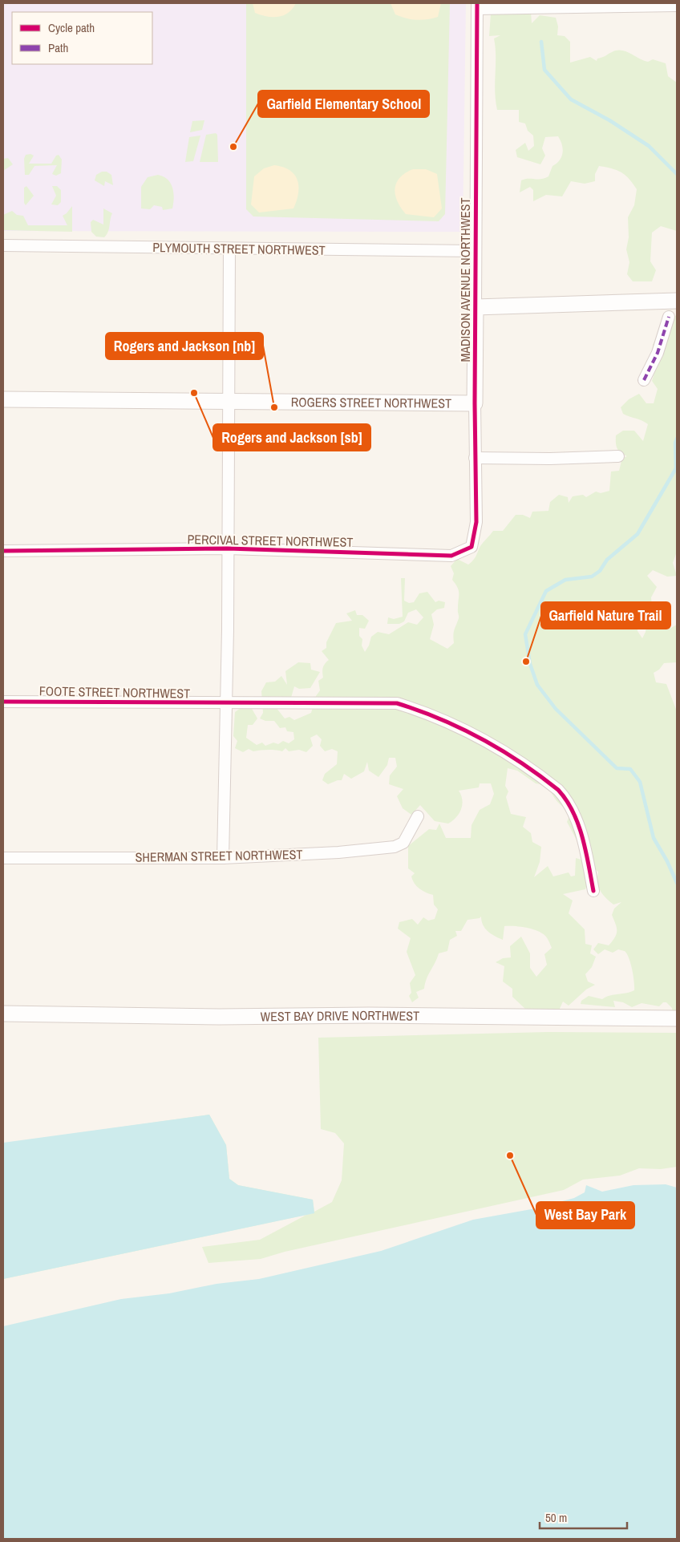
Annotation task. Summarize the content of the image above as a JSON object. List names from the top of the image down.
{
  "streets": {
    "street": [
      "PLYMOUTH STREET NORTHWEST",
      "MADISON AVENUE NORTHWEST",
      "ROGERS STREET NORTHWEST",
      "PERCIVAL STREET NORTHWEST",
      "FOOTE STREET NORTHWEST",
      "SHERMAN STREET NORTHWEST",
      "WEST BAY DRIVE NORTHWEST"
    ]
  },
  "crossings": [
    ["PLYMOUTH STREET NORTHWEST", "MADISON AVENUE NORTHWEST"],
    ["MADISON AVENUE NORTHWEST", "ROGERS STREET NORTHWEST"],
    ["MADISON AVENUE NORTHWEST", "PERCIVAL STREET NORTHWEST"]
  ],
  "places": [
    "Garfield Elementary School",
    "Rogers and Jackson [sb]",
    "Rogers and Jackson [nb]",
    "Garfield Nature Trail",
    "West Bay Park"
  ],
  "legend": ["Cycle path", "Path"],
  "scale_bar": "50 m"
}
